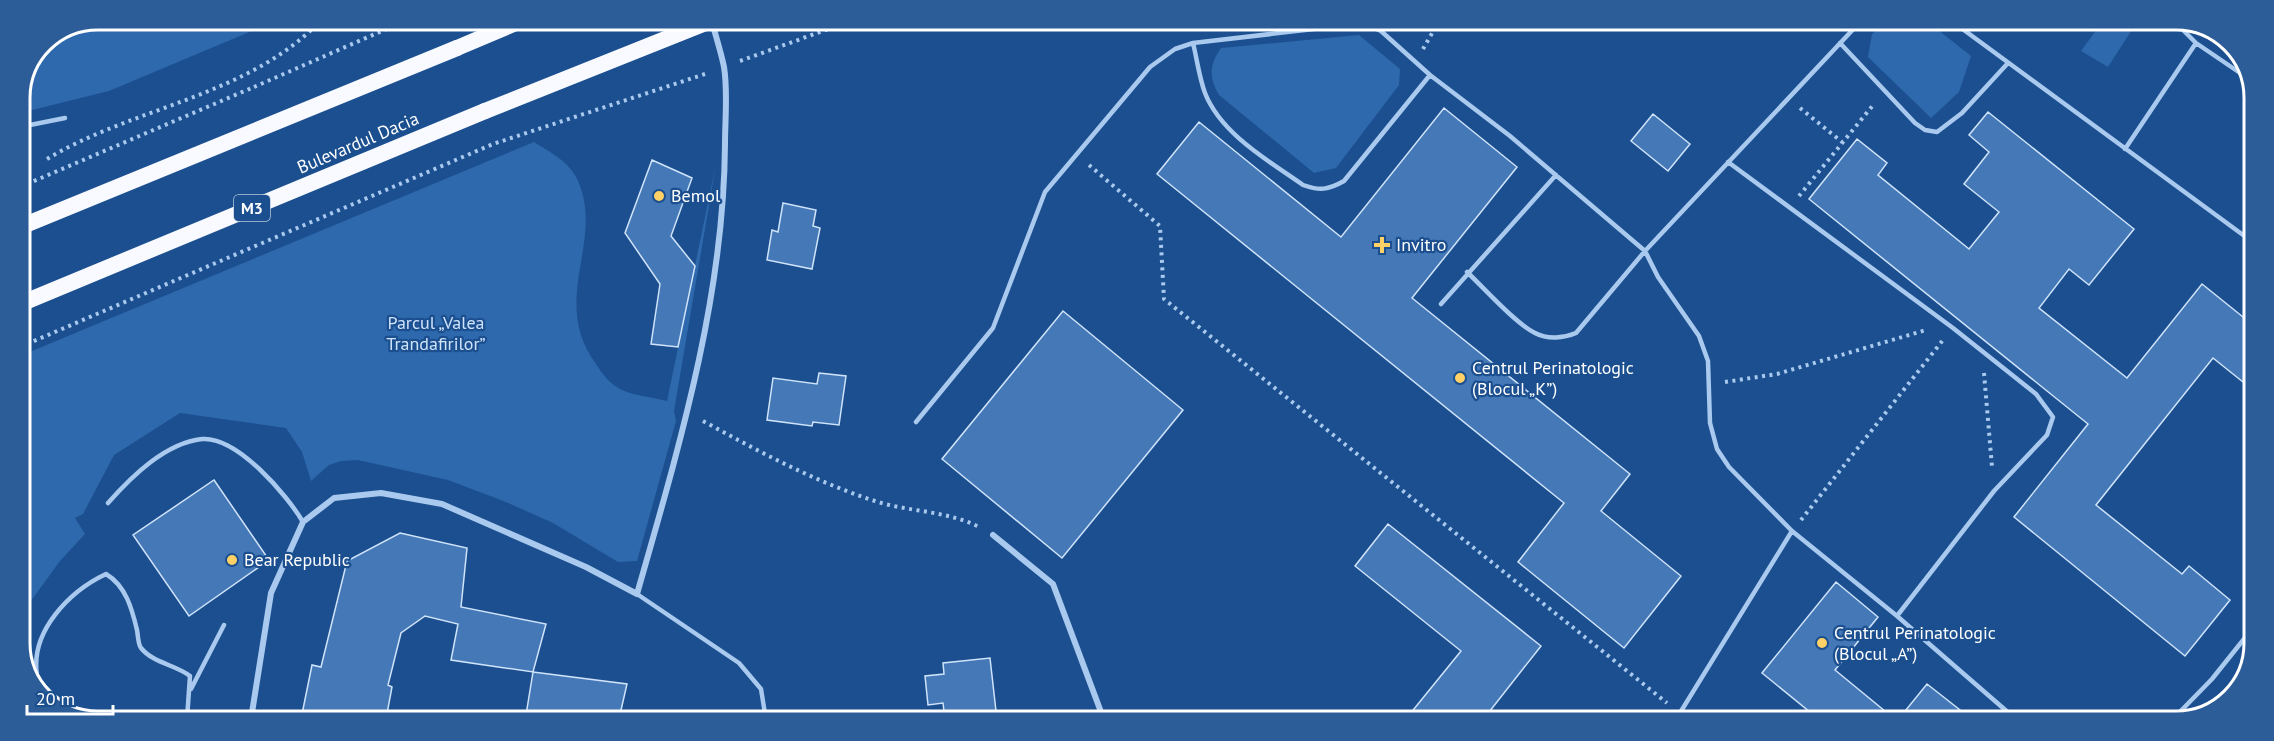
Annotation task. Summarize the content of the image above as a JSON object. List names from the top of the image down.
{
  "streets": {
    "highway": ["Bulevardul Dacia", "M3"]
  },
  "parks": ["Parcul „Valea Trandafirilor”"],
  "places": {
    "other": [
      "Bemol",
      "Centrul Perinatologic (Blocul „K”)",
      "Bear Republic",
      "Centrul Perinatologic (Blocul „A”)"
    ],
    "health": ["Invitro"]
  },
  "scale_bar": "20 m"
}
